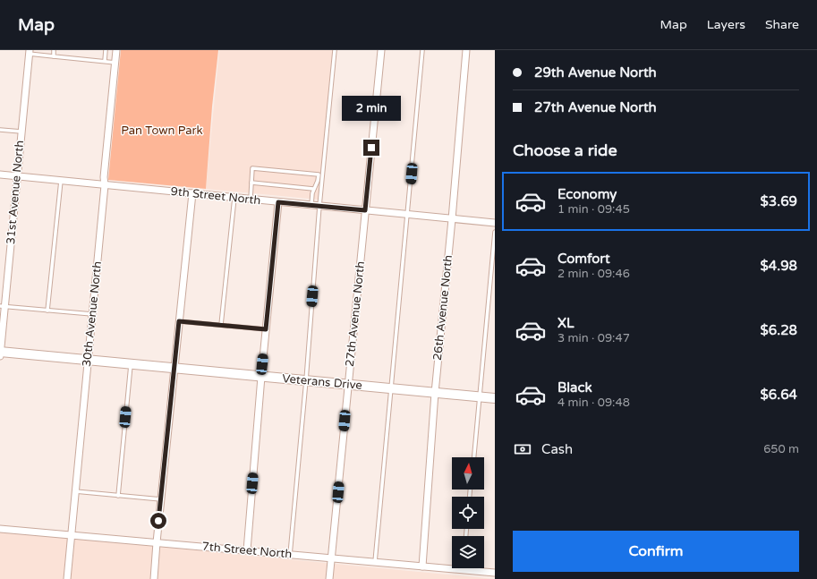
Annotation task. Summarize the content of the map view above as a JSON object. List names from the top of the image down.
{
  "streets": {
    "main road": ["Veterans Drive"],
    "street": [
      "31st Avenue North",
      "9th Street North",
      "26th Avenue North",
      "30th Avenue North",
      "27th Avenue North",
      "7th Street North"
    ]
  },
  "crossings": [
    ["31st Avenue North", "9th Street North"],
    ["31st Avenue North", "Veterans Drive"],
    ["9th Street North", "26th Avenue North"],
    ["9th Street North", "30th Avenue North"],
    ["9th Street North", "27th Avenue North"],
    ["26th Avenue North", "Veterans Drive"],
    ["26th Avenue North", "7th Street North"],
    ["30th Avenue North", "Veterans Drive"],
    ["30th Avenue North", "7th Street North"],
    ["27th Avenue North", "Veterans Drive"],
    ["27th Avenue North", "7th Street North"]
  ],
  "parks": ["Pan Town Park"],
  "north": "top",
  "page": {
    "header": "Map",
    "nav": ["Map", "Layers", "Share"],
    "banner": ["29th Avenue North", "27th Avenue North"],
    "bubble": "2 min",
    "heading": "Choose a ride",
    "list": [
      {
        "name": "Economy",
        "note": "1 min · 09:45",
        "value": "$3.69"
      },
      {
        "name": "Comfort",
        "note": "2 min · 09:46",
        "value": "$4.98"
      },
      {
        "name": "XL",
        "note": "3 min · 09:47",
        "value": "$6.28"
      },
      {
        "name": "Black",
        "note": "4 min · 09:48",
        "value": "$6.64"
      }
    ],
    "pay": ["Cash", "650 m"],
    "buttons": "Confirm"
  }
}
